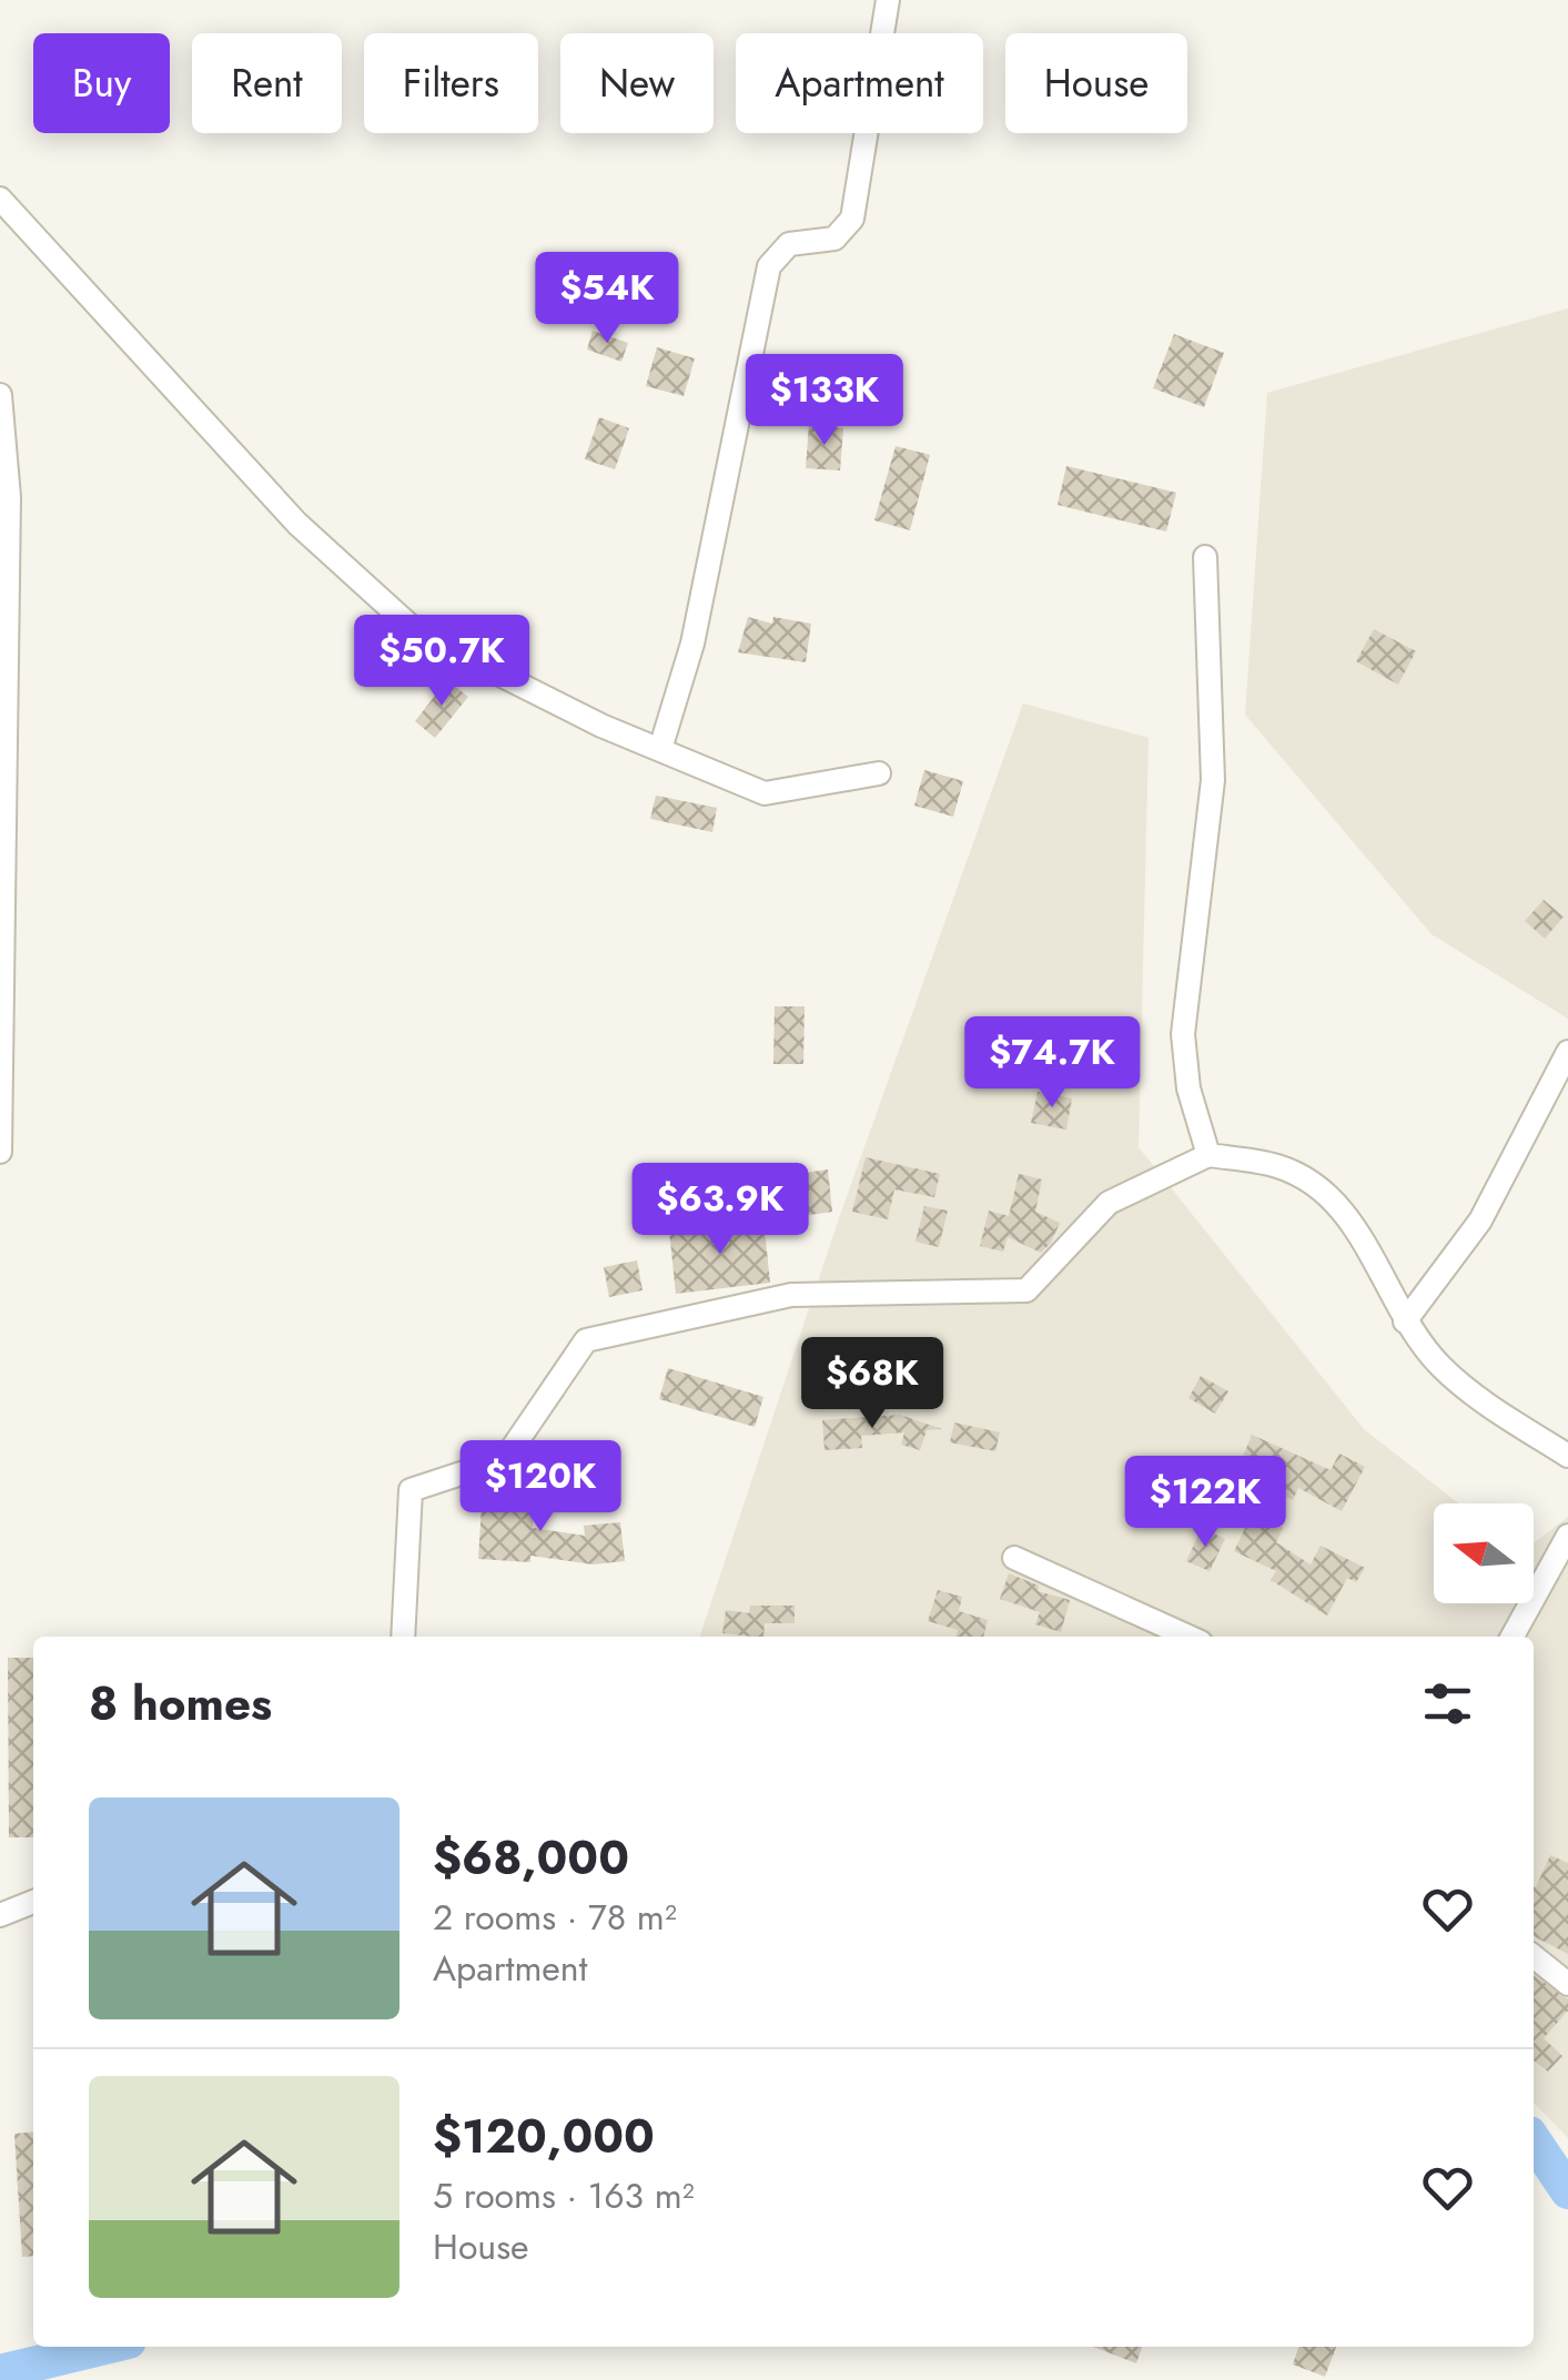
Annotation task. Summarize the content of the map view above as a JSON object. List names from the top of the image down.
{
  "north": "left",
  "page": {
    "chip": [
      "Buy",
      "Rent",
      "Filters",
      "New",
      "Apartment",
      "House"
    ],
    "price": [
      "$54K",
      "$133K",
      "$50.7K",
      "$74.7K",
      "$63.9K",
      "$68K",
      "$120K",
      "$122K"
    ],
    "heading": "8 homes",
    "list": [
      {
        "name": "$68,000",
        "note": "2 rooms · 78 m² · Apartment"
      },
      {
        "name": "$120,000",
        "note": "5 rooms · 163 m² · House"
      }
    ]
  }
}
